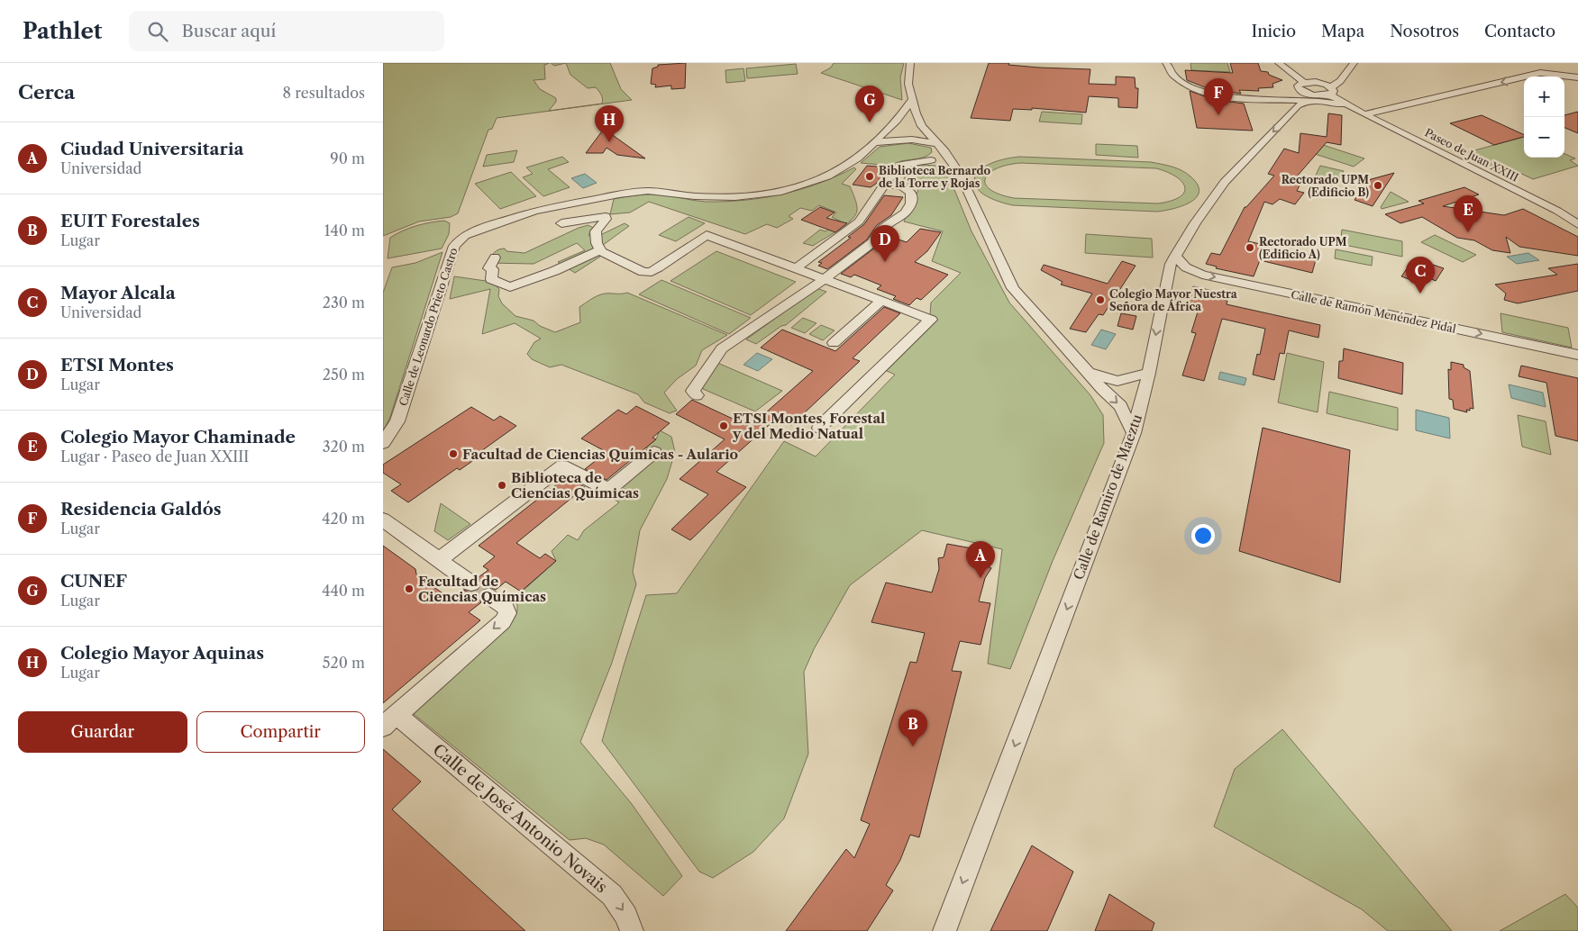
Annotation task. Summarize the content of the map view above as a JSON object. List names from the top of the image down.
{
  "streets": {
    "street": [
      "Paseo de Juan XXIII",
      "Calle de Ramón Menéndez Pidal",
      "Calle de Leonardo Prieto Castro",
      "Calle de Ramiro de Maeztu",
      "Calle de José Antonio Novais"
    ]
  },
  "crossings": [
    ["Paseo de Juan XXIII", "Calle de Ramiro de Maeztu"],
    ["Calle de Ramón Menéndez Pidal", "Calle de Ramiro de Maeztu"]
  ],
  "one_way": ["Calle de Ramón Menéndez Pidal", "Calle de Ramiro de Maeztu", "Calle de José Antonio Novais"],
  "places": [
    "Biblioteca Bernardo de la Torre y Rojas",
    "Rectorado UPM (Edificio B)",
    "Rectorado UPM (Edificio A)",
    "Colegio Mayor Nuestra Señora de África",
    "ETSI Montes, Forestal y del Medio Natual",
    "Facultad de Ciencias Químicas - Aulario",
    "Biblioteca de Ciencias Químicas",
    "Facultad de Ciencias Químicas"
  ],
  "page": {
    "header": "Pathlet",
    "search": "Buscar aquí",
    "nav": [
      "Inicio",
      "Mapa",
      "Nosotros",
      "Contacto"
    ],
    "heading": ["Cerca", "8 resultados"],
    "map_buttons": ["+", "−"],
    "pins": [
      "F",
      "G",
      "H",
      "E",
      "D",
      "C",
      "A",
      "B"
    ],
    "list": [
      {
        "mark": "A",
        "name": "Ciudad Universitaria",
        "note": "Universidad",
        "value": "90 m"
      },
      {
        "mark": "B",
        "name": "EUIT Forestales",
        "note": "Lugar",
        "value": "140 m"
      },
      {
        "mark": "C",
        "name": "Mayor Alcala",
        "note": "Universidad",
        "value": "230 m"
      },
      {
        "mark": "D",
        "name": "ETSI Montes",
        "note": "Lugar",
        "value": "250 m"
      },
      {
        "mark": "E",
        "name": "Colegio Mayor Chaminade",
        "note": "Lugar · Paseo de Juan XXIII",
        "value": "320 m"
      },
      {
        "mark": "F",
        "name": "Residencia Galdós",
        "note": "Lugar",
        "value": "420 m"
      },
      {
        "mark": "G",
        "name": "CUNEF",
        "note": "Lugar",
        "value": "440 m"
      },
      {
        "mark": "H",
        "name": "Colegio Mayor Aquinas",
        "note": "Lugar",
        "value": "520 m"
      }
    ],
    "buttons": ["Guardar", "Compartir"]
  }
}
